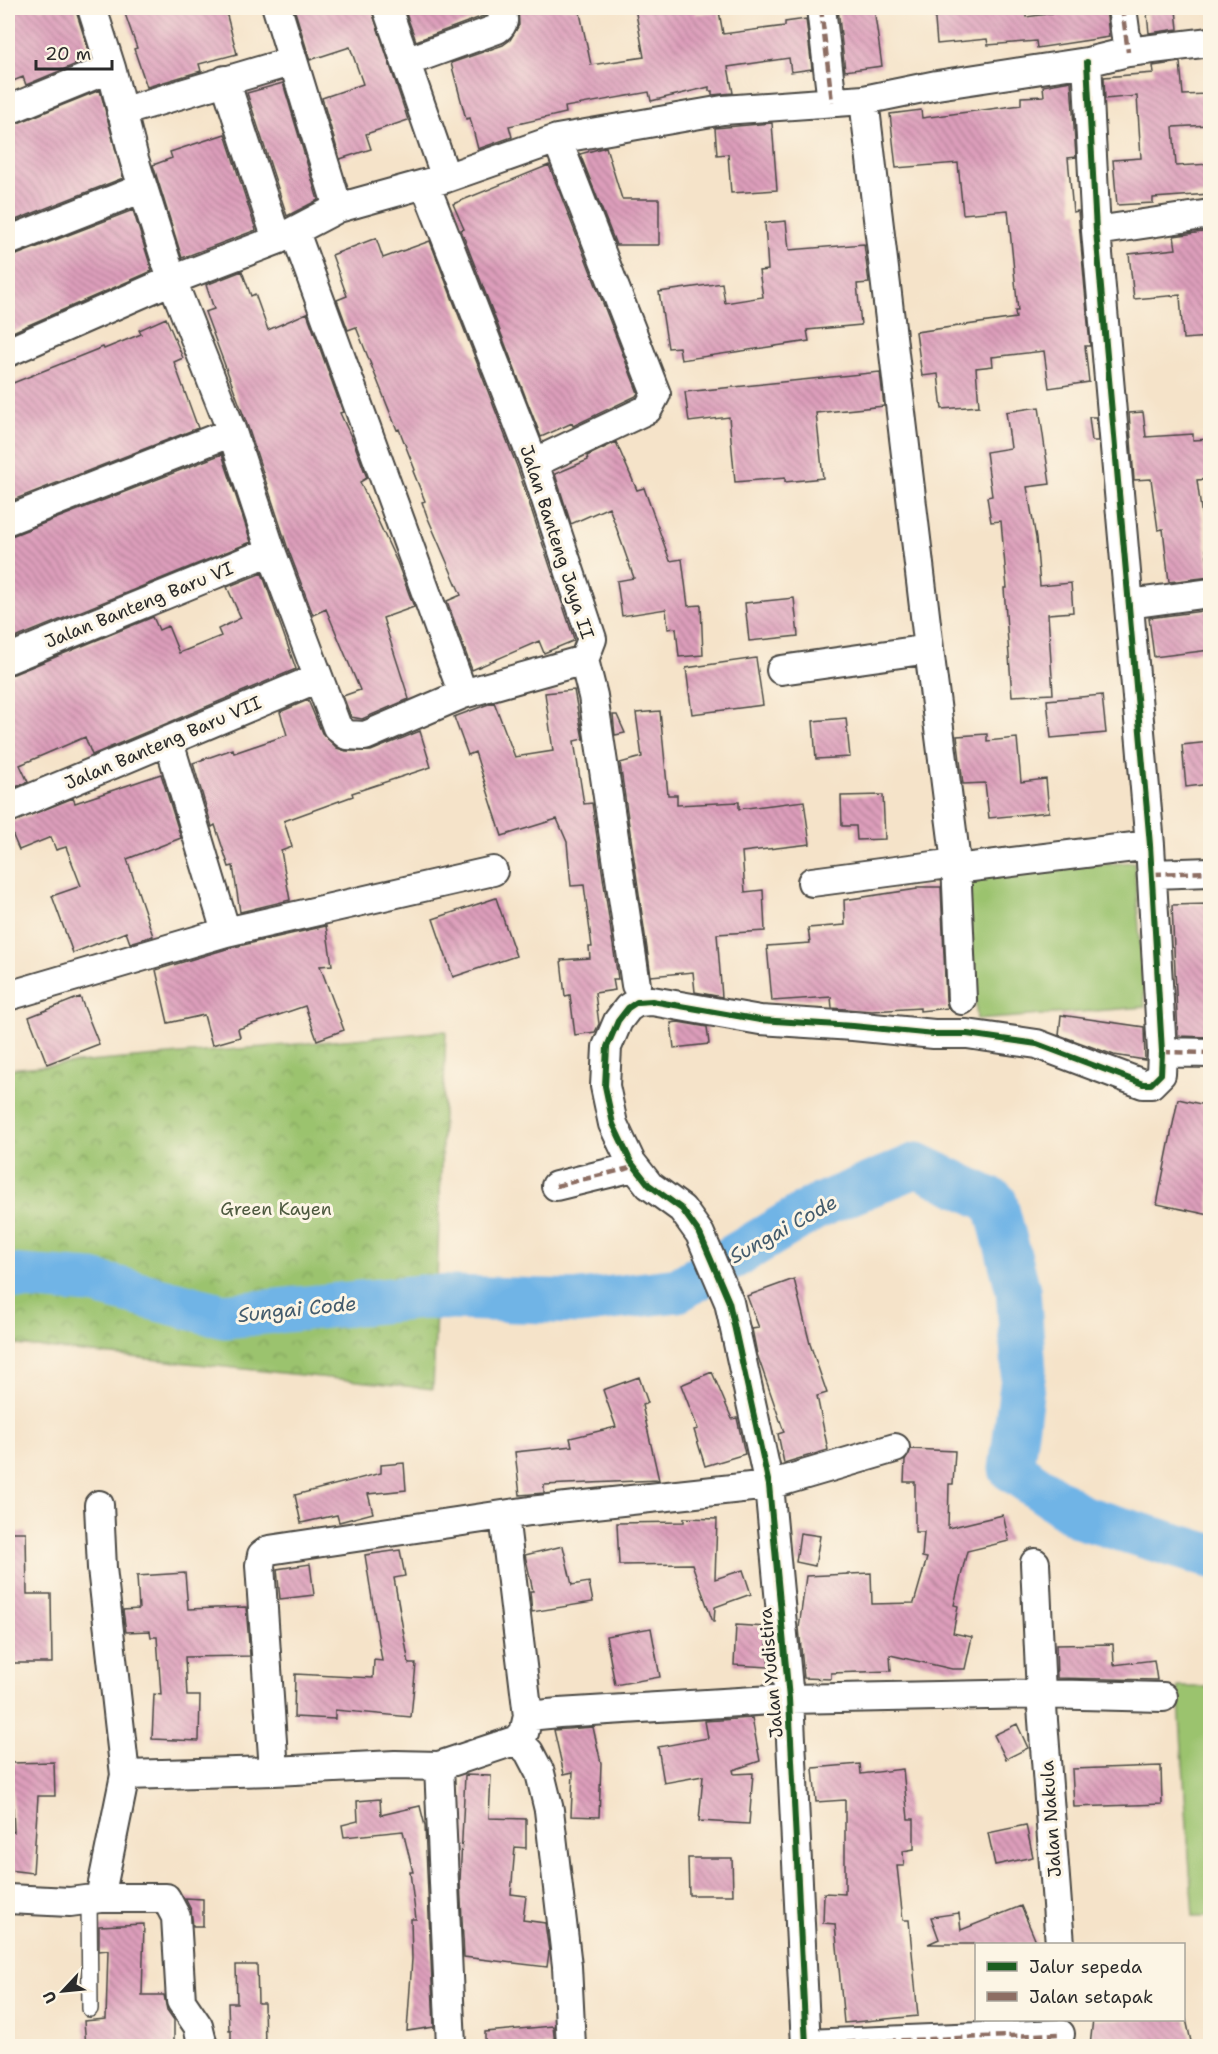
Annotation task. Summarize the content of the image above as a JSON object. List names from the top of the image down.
{
  "streets": {
    "street": [
      "Jalan Banteng Jaya II",
      "Jalan Banteng Baru VI",
      "Jalan Banteng Baru VII",
      "Jalan Yudistira",
      "Jalan Nakula"
    ]
  },
  "water": ["Sungai Code"],
  "parks": ["Green Kayen"],
  "legend": ["Jalur sepeda", "Jalan setapak"],
  "scale_bar": "20 m",
  "north": "bottom left"
}
